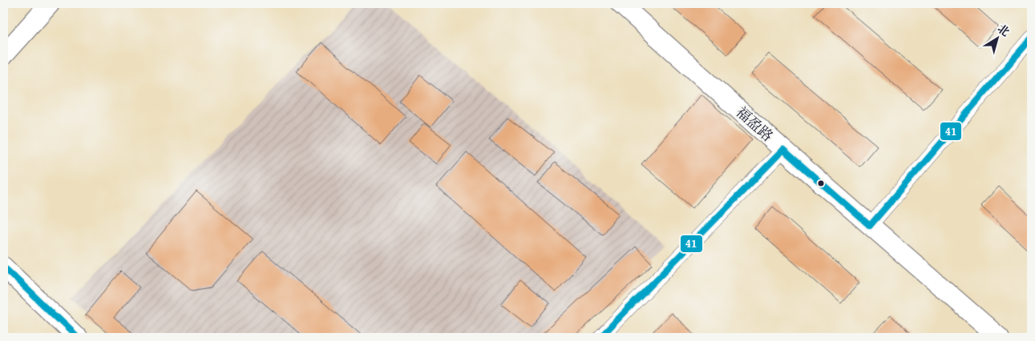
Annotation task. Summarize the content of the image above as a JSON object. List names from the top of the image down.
{
  "streets": {
    "street": ["福盈路"]
  },
  "lines": ["transit line 41"],
  "north": "top right"
}
